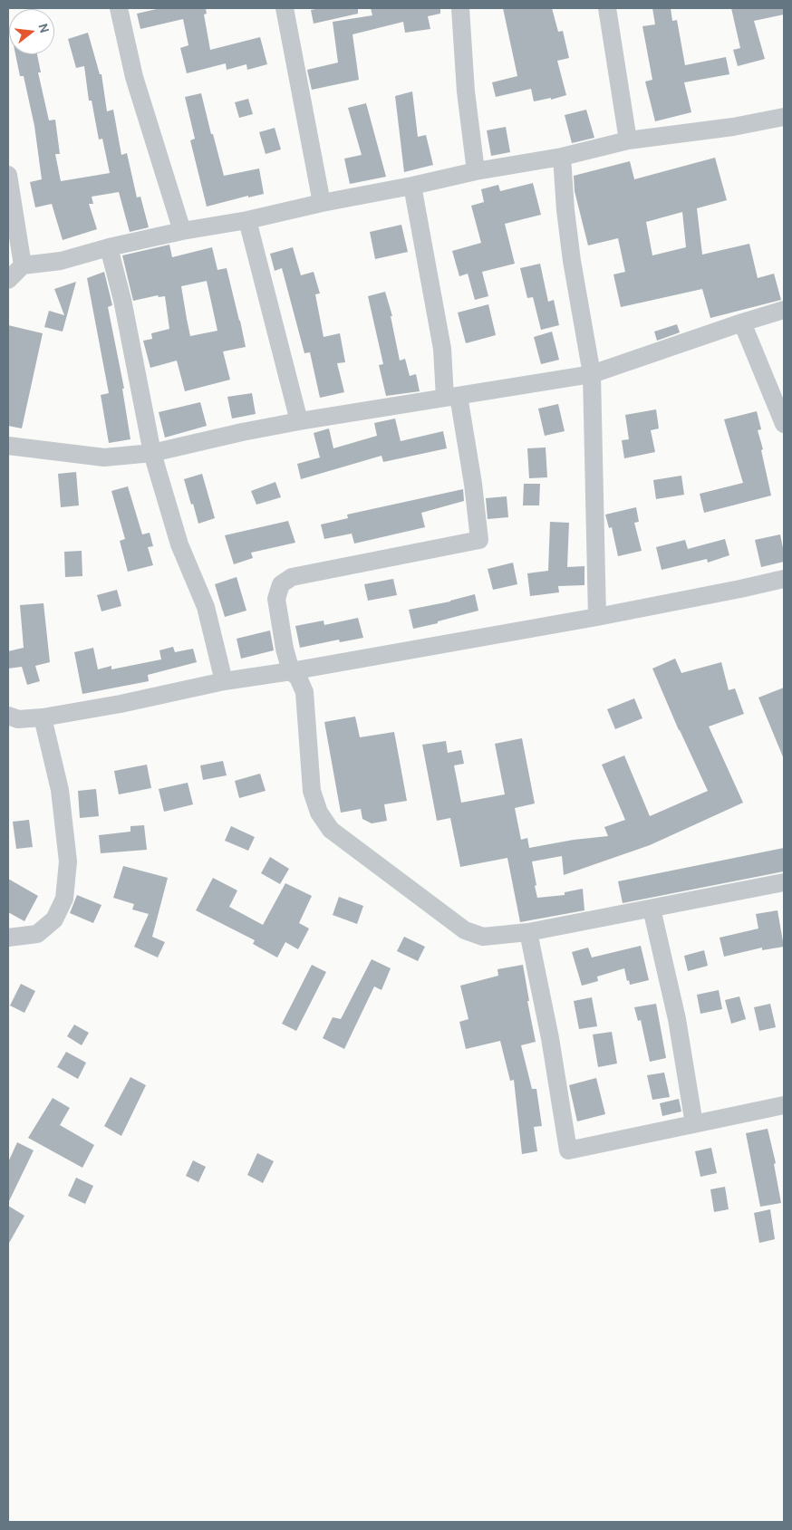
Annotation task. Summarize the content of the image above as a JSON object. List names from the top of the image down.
{
  "north": "right"
}
